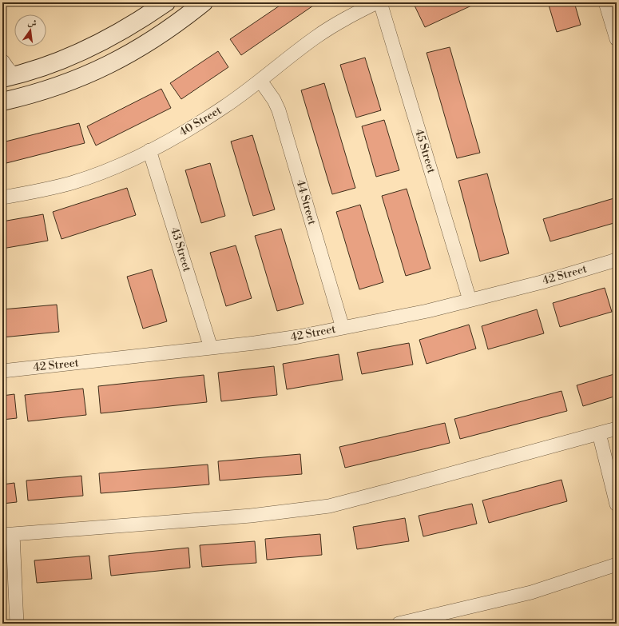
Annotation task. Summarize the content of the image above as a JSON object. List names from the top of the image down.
{
  "streets": {
    "street": [
      "40 Street",
      "45 Street",
      "44 Street",
      "43 Street",
      "42 Street"
    ]
  },
  "crossings": [
    ["40 Street", "44 Street"],
    ["40 Street", "43 Street"],
    ["45 Street", "42 Street"],
    ["44 Street", "42 Street"],
    ["43 Street", "42 Street"]
  ],
  "north": "top"
}
